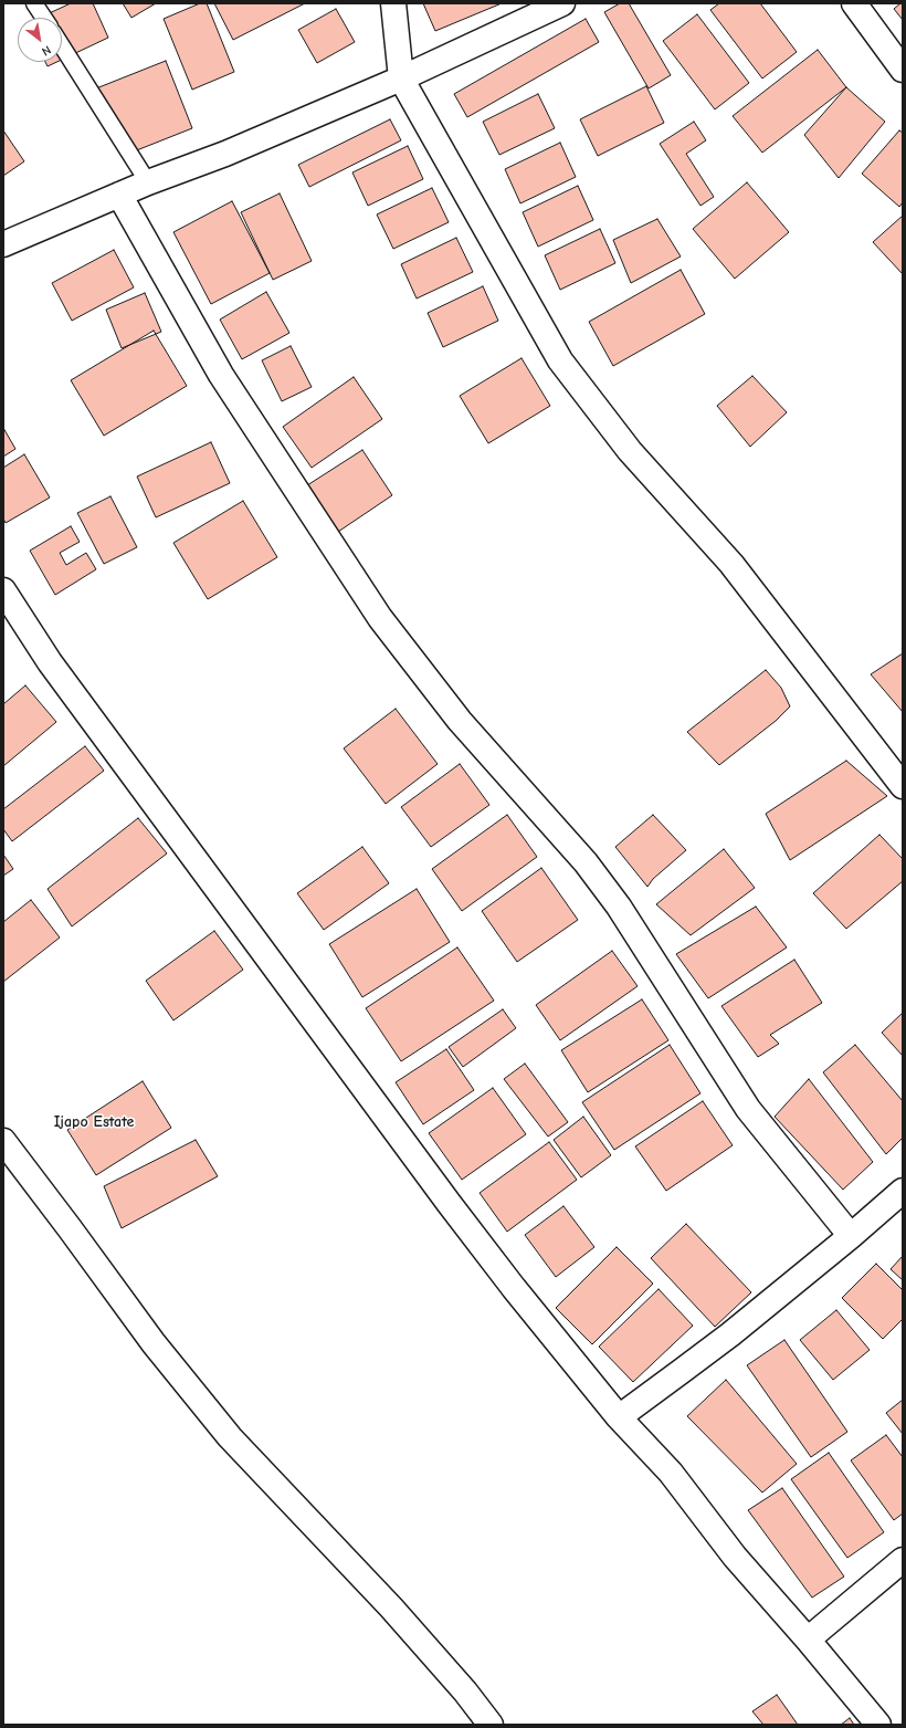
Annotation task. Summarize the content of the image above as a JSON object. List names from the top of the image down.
{
  "districts": ["Ijapo Estate"],
  "north": "bottom right"
}
